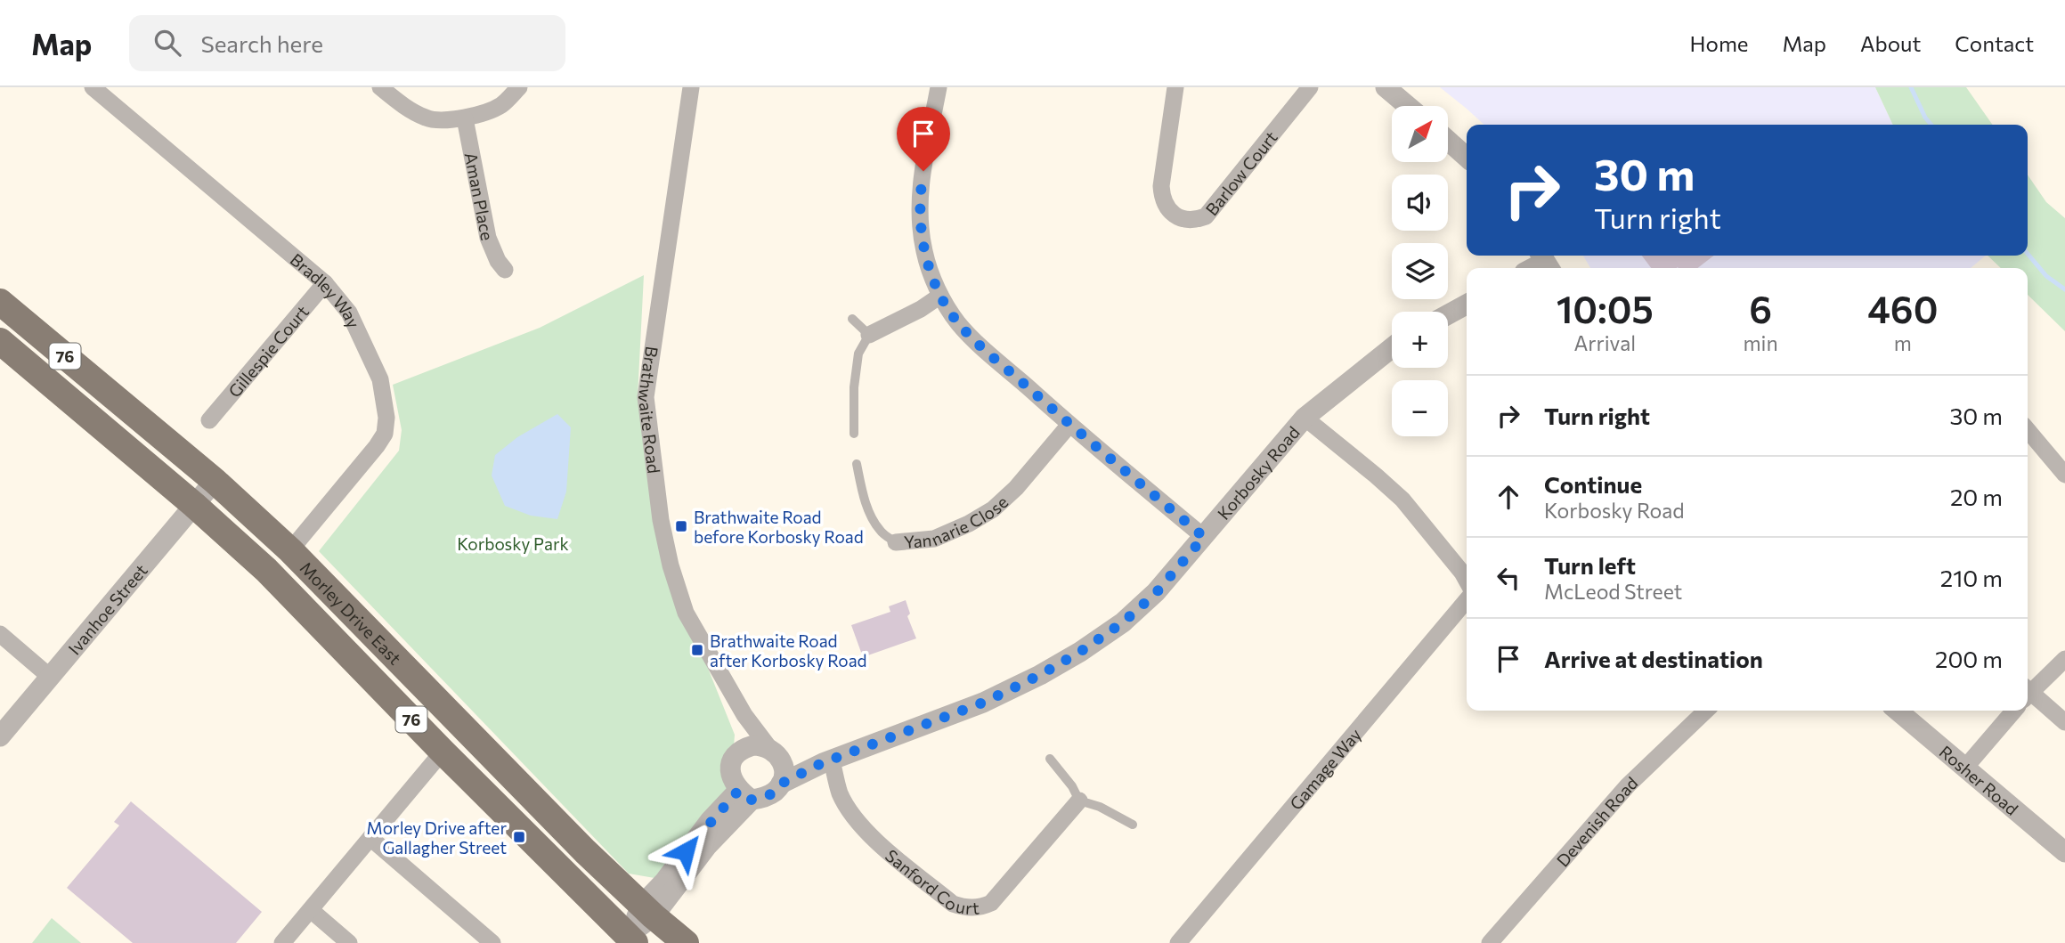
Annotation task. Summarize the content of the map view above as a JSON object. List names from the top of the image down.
{
  "streets": {
    "main road": ["76", "Morley Drive East"],
    "street": [
      "Barlow Court",
      "Aman Place",
      "Bradley Way",
      "Gillespie Court",
      "Brathwaite Road",
      "Korbosky Road",
      "Yannarie Close",
      "Ivanhoe Street",
      "Gamage Way",
      "Rosher Road",
      "Devenish Road",
      "Sanford Court"
    ]
  },
  "crossings": [
    ["Bradley Way", "Gillespie Court"],
    ["Bradley Way", "Morley Drive East"],
    ["Brathwaite Road", "Korbosky Road"],
    ["Korbosky Road", "Sanford Court"],
    ["Ivanhoe Street", "Morley Drive East"]
  ],
  "parks": ["Korbosky Park"],
  "places": {
    "transit": ["Brathwaite Road before Korbosky Road", "Brathwaite Road after Korbosky Road", "Morley Drive after Gallagher Street"]
  },
  "north": "top right",
  "page": {
    "header": "Map",
    "search": "Search here",
    "nav": [
      "Home",
      "Map",
      "About",
      "Contact"
    ],
    "map_buttons": ["+", "−"],
    "turn": ["30 m", "Turn right"],
    "eta": [
      "10:05",
      "Arrival",
      "6",
      "min",
      "460",
      "m"
    ],
    "list": [
      {
        "name": "Turn right",
        "value": "30 m"
      },
      {
        "name": "Continue",
        "note": "Korbosky Road",
        "value": "20 m"
      },
      {
        "name": "Turn left",
        "note": "McLeod Street",
        "value": "210 m"
      },
      {
        "name": "Arrive at destination",
        "value": "200 m"
      }
    ]
  }
}
